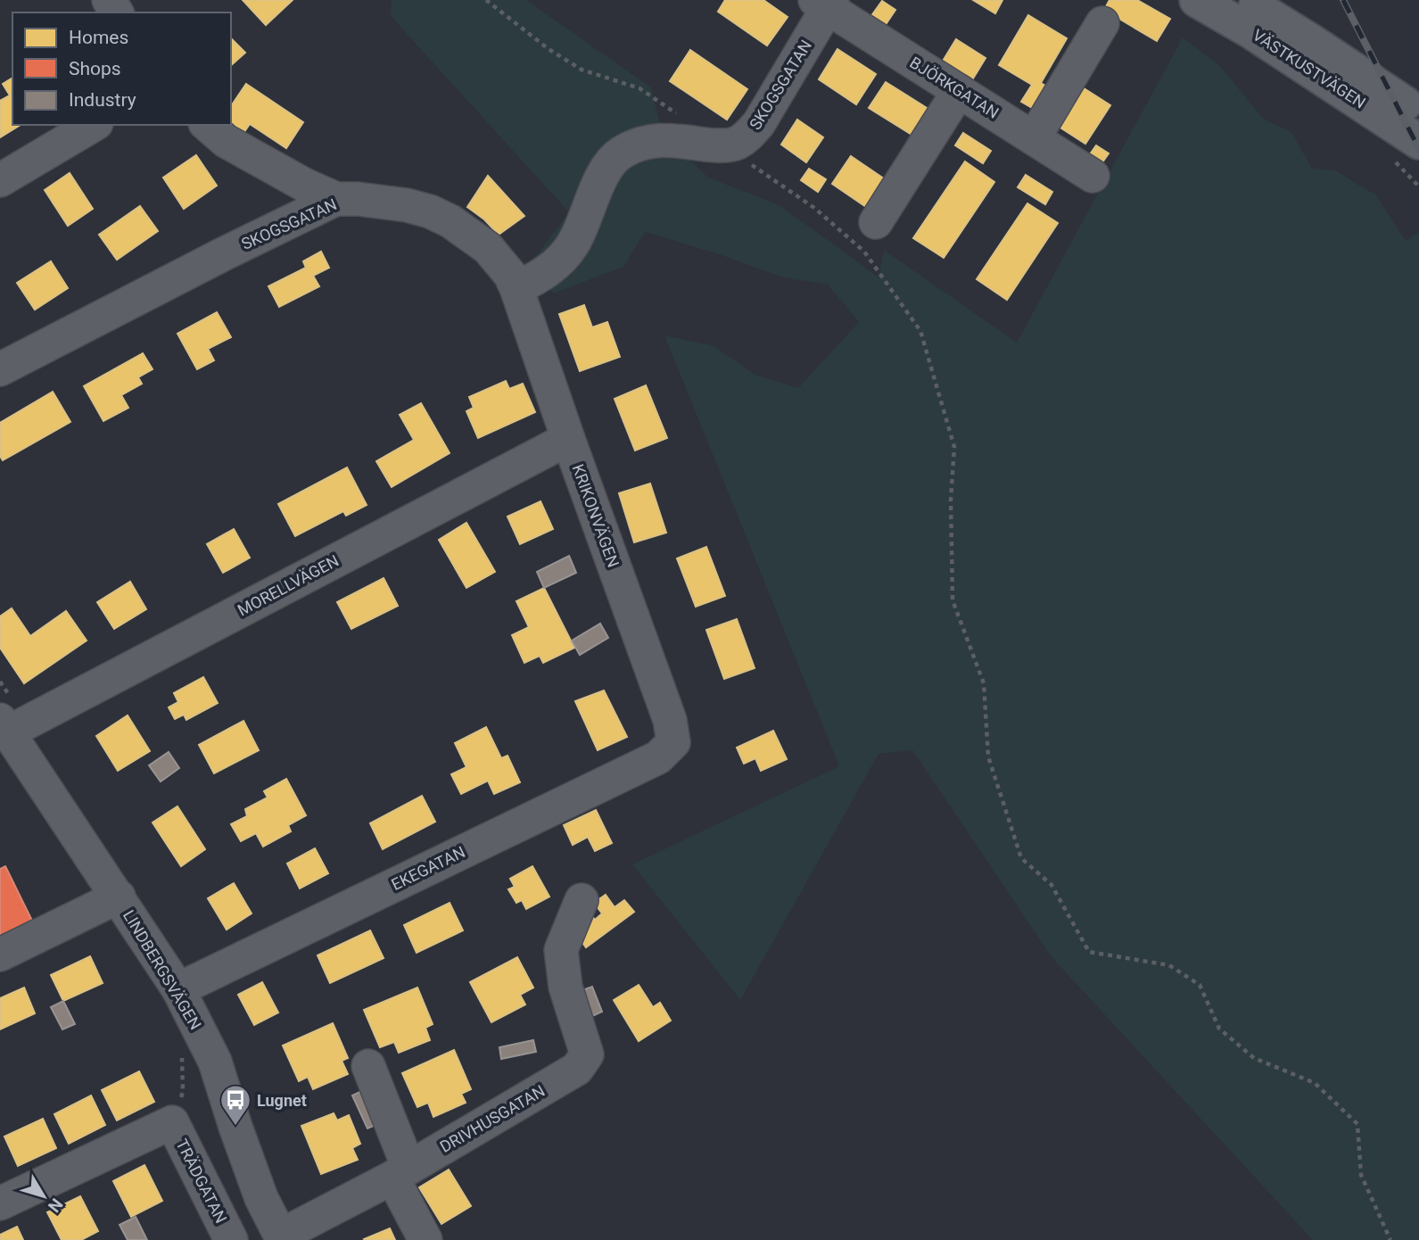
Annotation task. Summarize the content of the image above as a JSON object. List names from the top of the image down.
{
  "streets": {
    "main road": ["VÄSTKUSTVÄGEN"],
    "street": [
      "SKOGSGATAN",
      "BJÖRKGATAN",
      "KRIKONVÄGEN",
      "MORELLVÄGEN",
      "EKEGATAN",
      "LINDBERGSVÄGEN",
      "DRIVHUSGATAN",
      "TRÄDGATAN"
    ]
  },
  "crossings": [
    ["SKOGSGATAN", "BJÖRKGATAN"],
    ["SKOGSGATAN", "KRIKONVÄGEN"],
    ["KRIKONVÄGEN", "MORELLVÄGEN"],
    ["KRIKONVÄGEN", "EKEGATAN"],
    ["MORELLVÄGEN", "LINDBERGSVÄGEN"],
    ["EKEGATAN", "LINDBERGSVÄGEN"],
    ["LINDBERGSVÄGEN", "DRIVHUSGATAN"]
  ],
  "places": {
    "bus stop": ["Lugnet"]
  },
  "legend": ["Homes", "Shops", "Industry"],
  "north": "bottom right"
}
